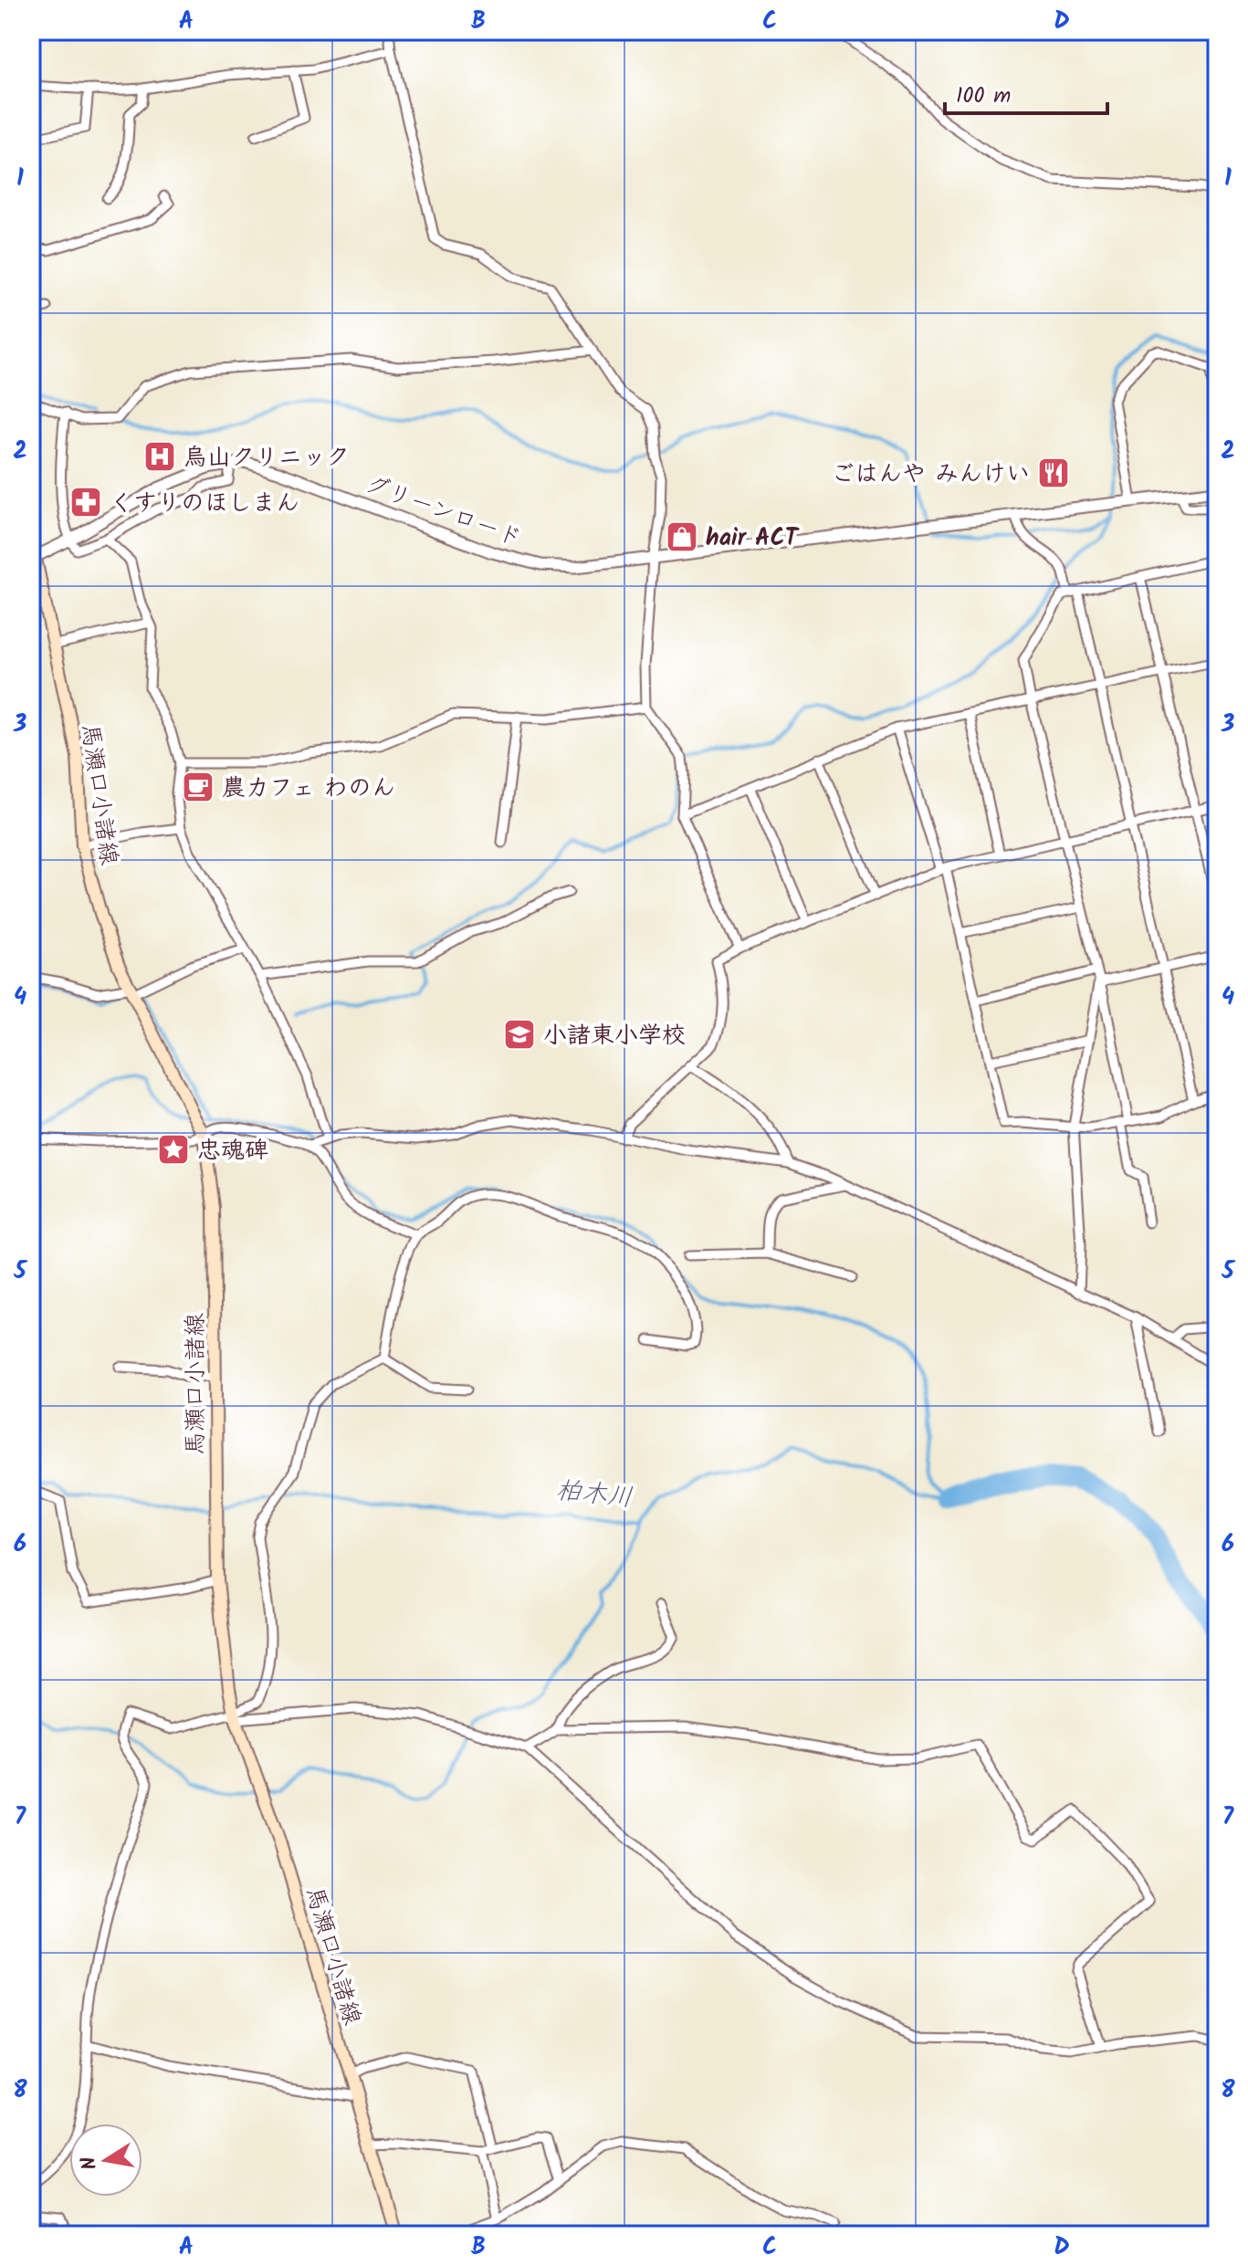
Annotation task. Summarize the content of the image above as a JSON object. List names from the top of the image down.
{
  "streets": {
    "main road": ["馬瀬口小諸線"],
    "street": ["グリーンロード"]
  },
  "crossings": [
    ["グリーンロード", "馬瀬口小諸線"]
  ],
  "water": ["柏木川"],
  "places": {
    "hospital": ["烏山クリニック"],
    "restaurant": ["ごはんや みんけい"],
    "pharmacy": ["くすりのほしまん"],
    "shop": ["hair ACT"],
    "cafe": ["農カフェ わのん"],
    "school or university": ["小諸東小学校"],
    "place": ["忠魂碑"]
  },
  "scale_bar": "100 m",
  "north": "left",
  "grid": {
    "columns": [
      "A",
      "B",
      "C",
      "D"
    ],
    "rows": [
      "1",
      "2",
      "3",
      "4",
      "5",
      "6",
      "7",
      "8"
    ]
  }
}
